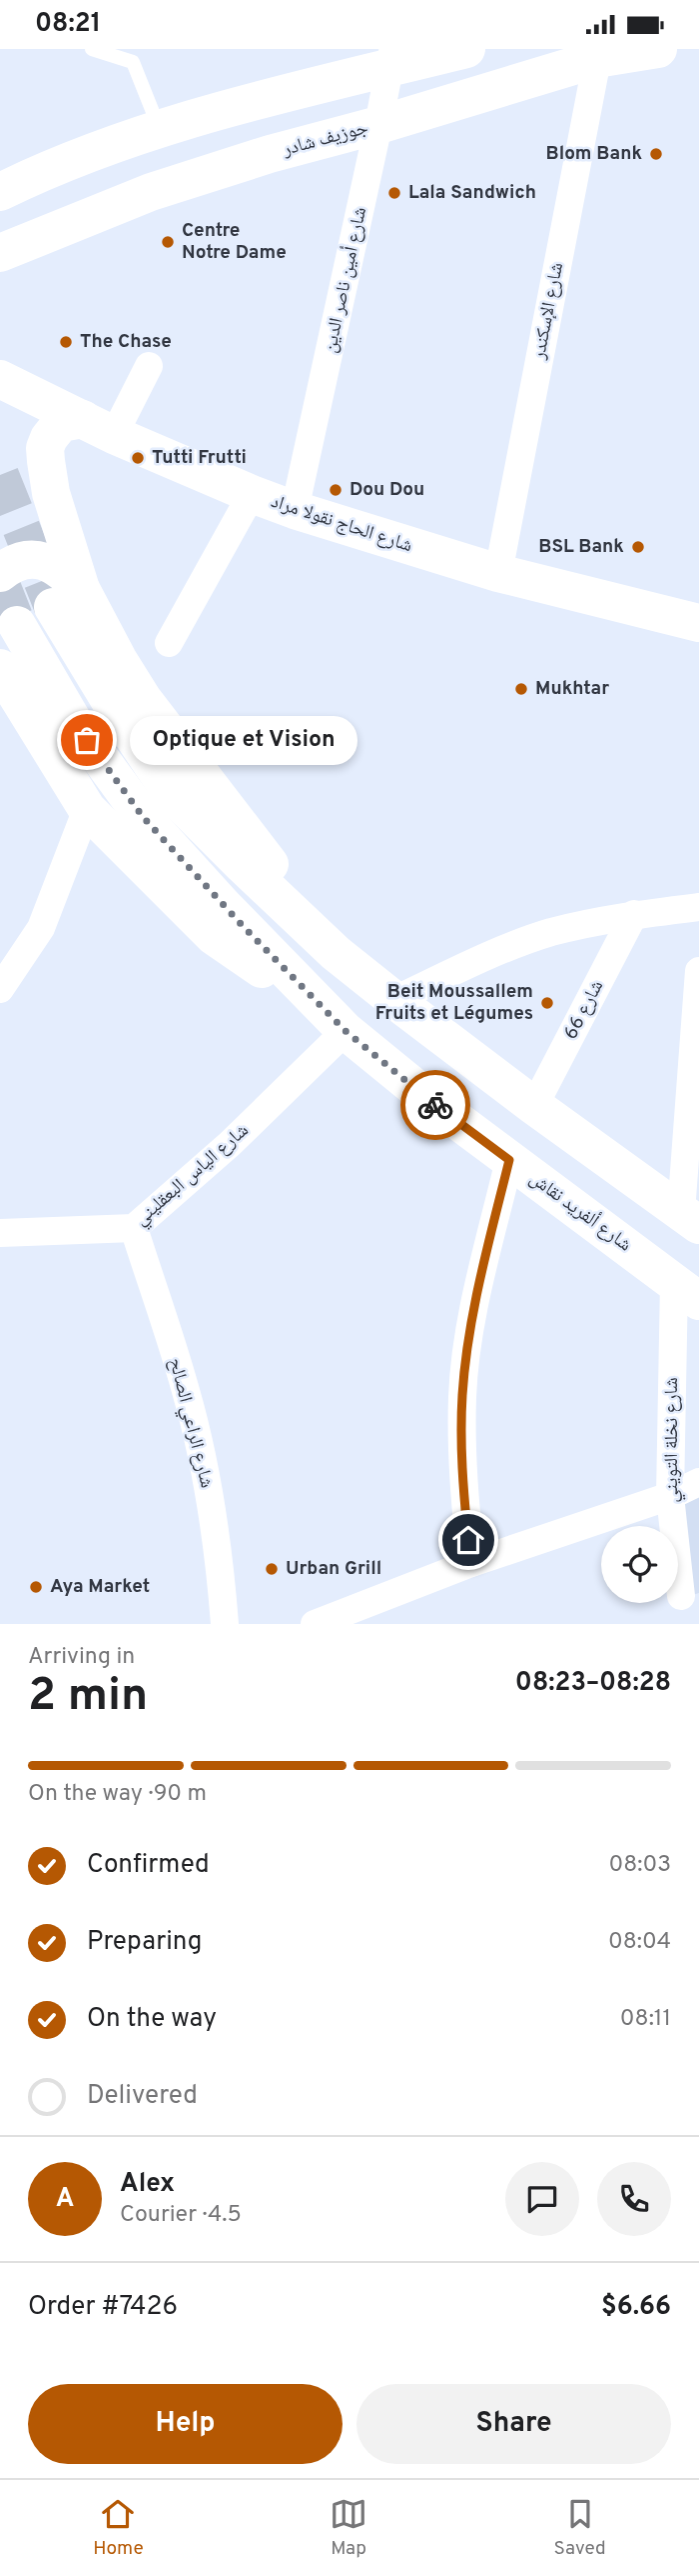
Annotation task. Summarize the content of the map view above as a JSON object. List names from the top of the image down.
{
  "streets": {
    "main road": ["جوزيف شادر", "شارع الحاج نقولا مراد", "شارع ألفريد نقاش"],
    "street": [
      "شارع أمين ناصر الدين",
      "شارع الإسكندر",
      "شارع 66",
      "شارع الياس البعقليني",
      "شارع الراعي الصالح",
      "شارع نخلة التويني"
    ]
  },
  "crossings": [
    ["جوزيف شادر", "شارع أمين ناصر الدين"],
    ["جوزيف شادر", "شارع الإسكندر"],
    ["شارع أمين ناصر الدين", "شارع الحاج نقولا مراد"],
    ["شارع الإسكندر", "شارع الحاج نقولا مراد"],
    ["شارع الياس البعقليني", "شارع ألفريد نقاش"],
    ["شارع الياس البعقليني", "شارع الراعي الصالح"],
    ["شارع ألفريد نقاش", "شارع نخلة التويني"]
  ],
  "places": [
    "Blom Bank",
    "Lala Sandwich",
    "Centre Notre Dame",
    "The Chase",
    "Tutti Frutti",
    "Dou Dou",
    "BSL Bank",
    "Mukhtar",
    "Optique et Vision",
    "Beit Moussallem Fruits et Légumes",
    "Urban Grill",
    "Aya Market"
  ],
  "page": {
    "status": "08:21",
    "bubble": "Optique et Vision",
    "heading": ["2 min", "Arriving in", "08:23–08:28"],
    "panel": [
      "Alex",
      "Courier · 4.5",
      "Order #7426",
      "$6.66"
    ],
    "bar": "On the way · 90 m",
    "list": [
      ["Confirmed", "08:03"],
      ["Preparing", "08:04"],
      ["On the way", "08:11"],
      "Delivered"
    ],
    "round": "A",
    "buttons": ["Help", "Share"],
    "tabs": ["Home", "Map", "Saved"]
  }
}
